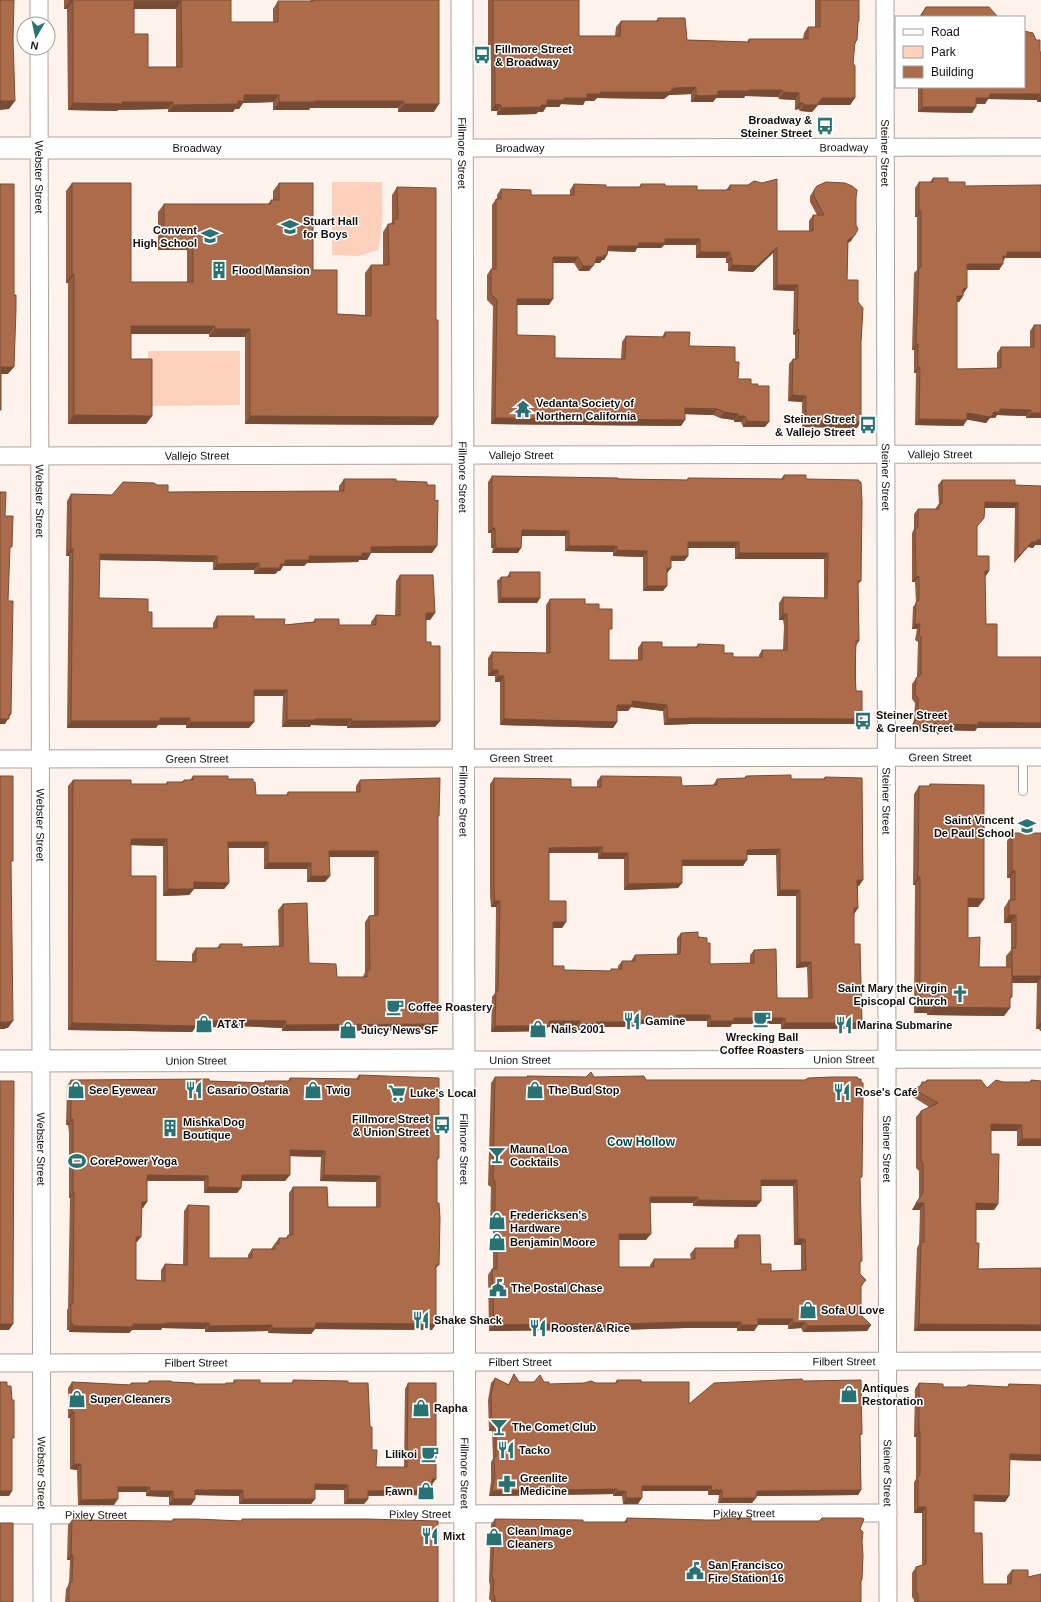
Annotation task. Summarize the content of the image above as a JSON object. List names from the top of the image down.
{
  "streets": {
    "street": [
      "Broadway",
      "Fillmore Street",
      "Steiner Street",
      "Webster Street",
      "Vallejo Street",
      "Green Street",
      "Union Street",
      "Filbert Street",
      "Pixley Street"
    ]
  },
  "crossings": [
    ["Broadway", "Fillmore Street"],
    ["Broadway", "Steiner Street"],
    ["Broadway", "Webster Street"],
    ["Fillmore Street", "Vallejo Street"],
    ["Fillmore Street", "Green Street"],
    ["Fillmore Street", "Union Street"],
    ["Fillmore Street", "Filbert Street"],
    ["Fillmore Street", "Pixley Street"],
    ["Steiner Street", "Vallejo Street"],
    ["Steiner Street", "Green Street"],
    ["Steiner Street", "Union Street"],
    ["Steiner Street", "Filbert Street"],
    ["Steiner Street", "Pixley Street"],
    ["Webster Street", "Vallejo Street"],
    ["Webster Street", "Green Street"],
    ["Webster Street", "Union Street"],
    ["Webster Street", "Filbert Street"],
    ["Webster Street", "Pixley Street"]
  ],
  "districts": ["Cow Hollow"],
  "places": {
    "bus stop": [
      "Fillmore Street & Broadway",
      "Broadway & Steiner Street",
      "Steiner Street & Vallejo Street",
      "Steiner Street & Green Street",
      "Fillmore Street & Union Street"
    ],
    "school or university": ["Stuart Hall for Boys", "Convent High School", "Saint Vincent De Paul School"],
    "building": ["Flood Mansion", "Mishka Dog Boutique"],
    "temple": ["Vedanta Society of Northern California"],
    "church": ["Saint Mary the Virgin Episcopal Church"],
    "cafe": ["Coffee Roastery", "Wrecking Ball Coffee Roasters", "Lilikoi"],
    "restaurant": [
      "Gamine",
      "Marina Submarine",
      "Casario Ostaria",
      "Rose's Café",
      "Shake Shack",
      "Rooster & Rice",
      "Tacko",
      "Mixt"
    ],
    "shop": [
      "AT&T",
      "Nails 2001",
      "Juicy News SF",
      "See Eyewear",
      "Twig",
      "The Bud Stop",
      "Fredericksen's Hardware",
      "Benjamin Moore",
      "Sofa U Love",
      "Antiques Restoration",
      "Super Cleaners",
      "Rapha",
      "Fawn",
      "Clean Image Cleaners"
    ],
    "supermarket": ["Luke's Local"],
    "bar": ["Mauna Loa Cocktails", "The Comet Club"],
    "sports": ["CorePower Yoga"],
    "public building": ["The Postal Chase", "San Francisco Fire Station 16"],
    "pharmacy": ["Greenlite Medicine"]
  },
  "legend": ["Road", "Park", "Building"],
  "north": "bottom"
}
